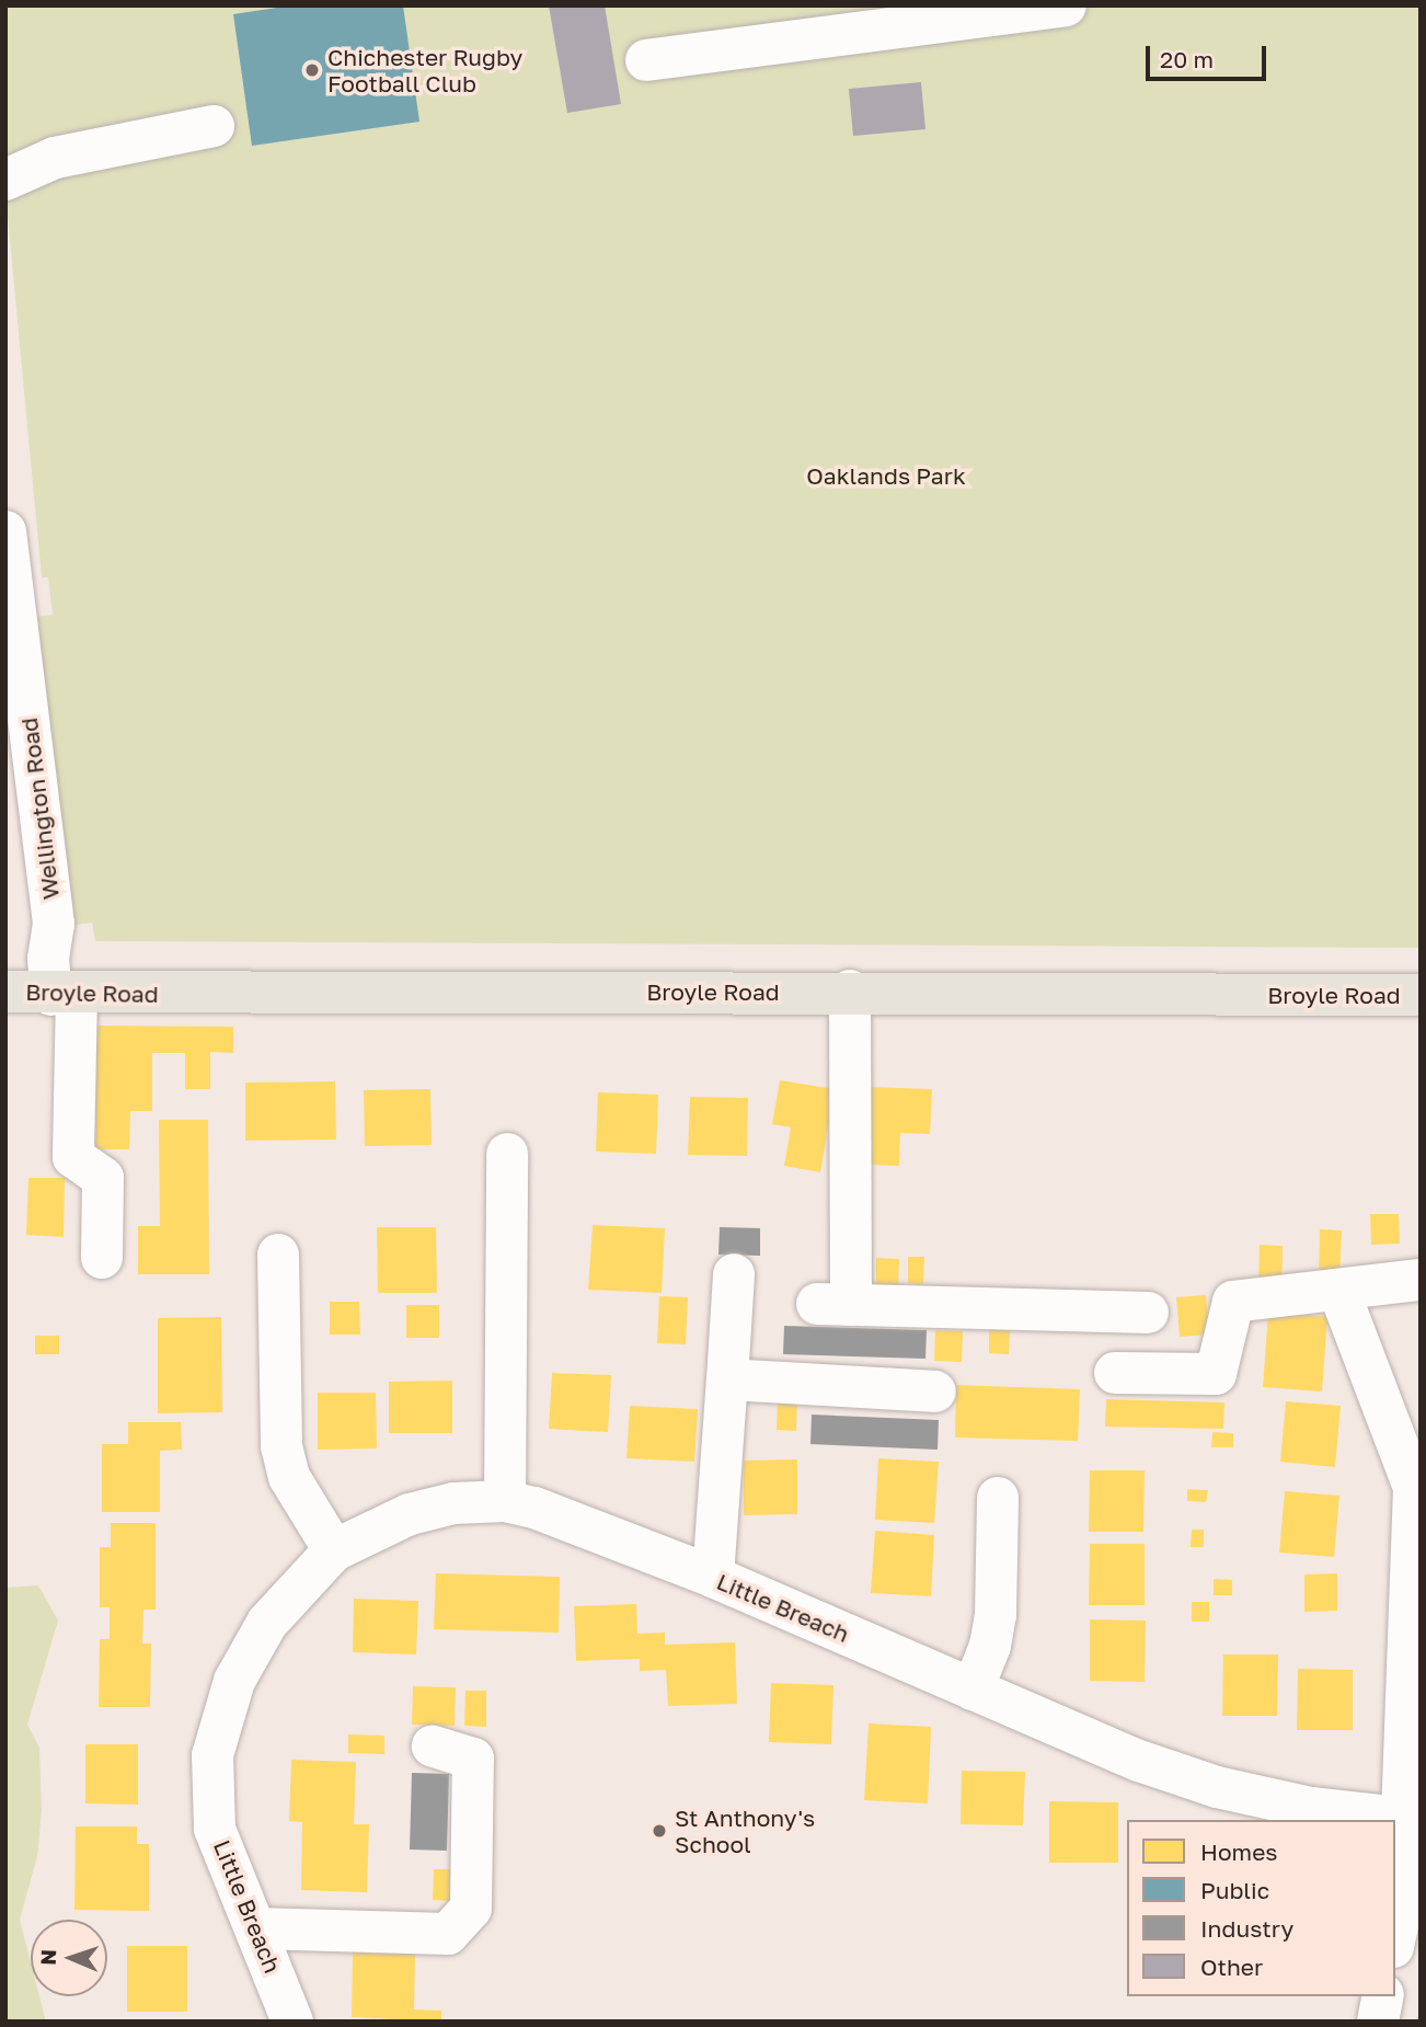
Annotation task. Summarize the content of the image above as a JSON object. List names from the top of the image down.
{
  "streets": {
    "main road": ["Broyle Road"],
    "street": ["Wellington Road", "Little Breach"]
  },
  "crossings": [
    ["Wellington Road", "Broyle Road"]
  ],
  "parks": ["Oaklands Park"],
  "places": ["Chichester Rugby Football Club", "St Anthony's School"],
  "legend": [
    "Homes",
    "Public",
    "Industry",
    "Other"
  ],
  "scale_bar": "20 m",
  "north": "left"
}
